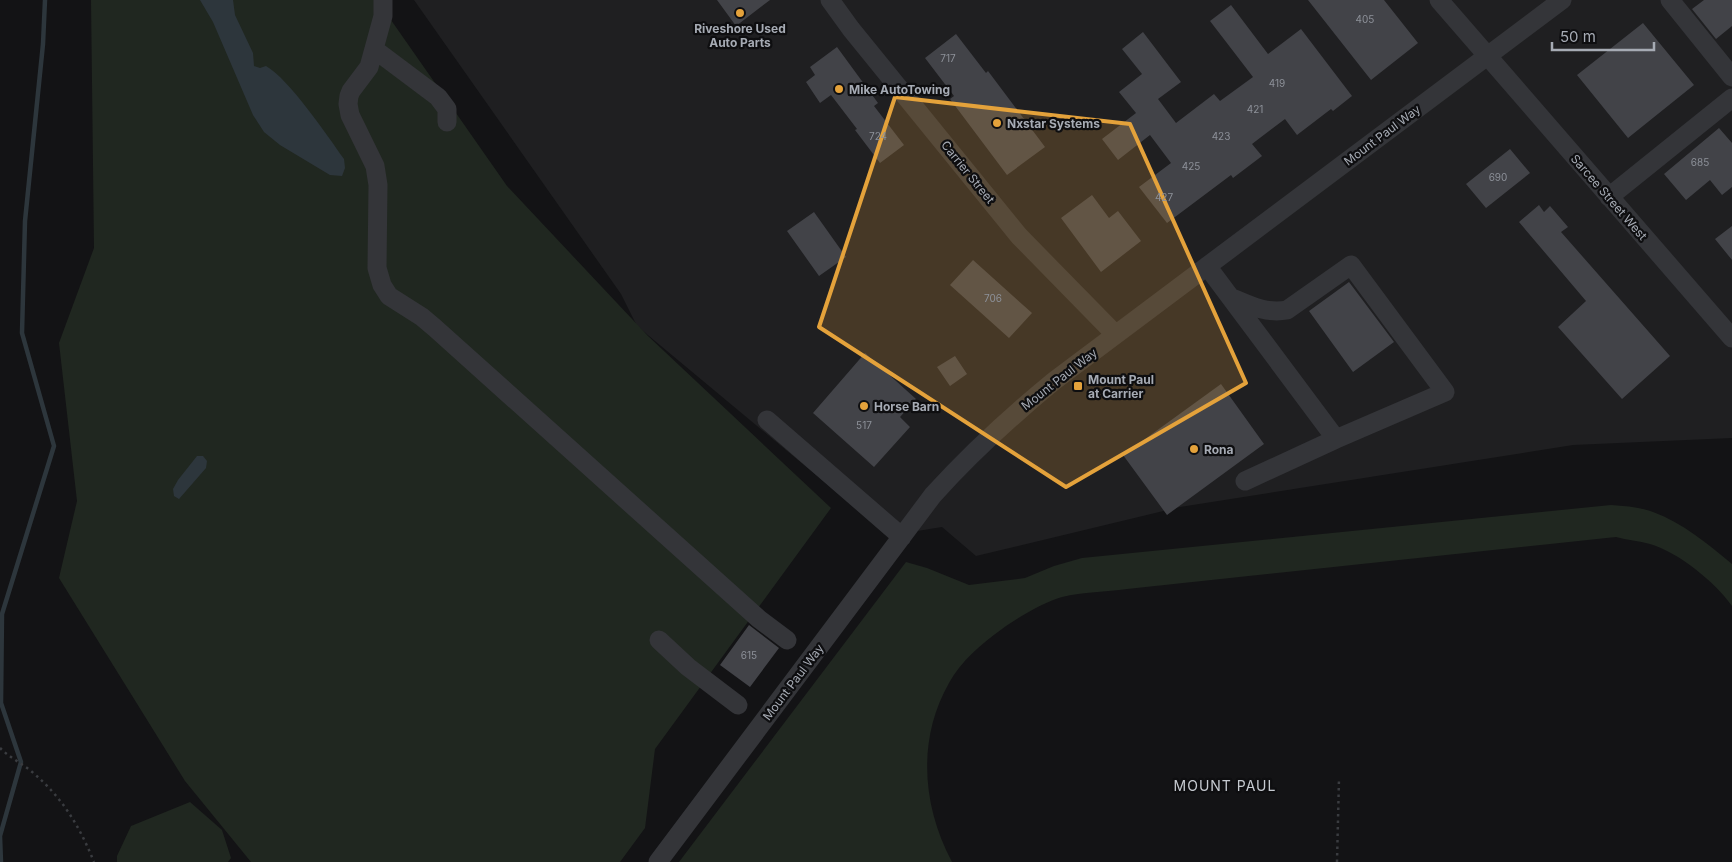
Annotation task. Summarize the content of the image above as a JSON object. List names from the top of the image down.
{
  "streets": {
    "street": ["Mount Paul Way", "Carrier Street", "Sarcee Street West"]
  },
  "crossings": [
    ["Mount Paul Way", "Carrier Street"],
    ["Mount Paul Way", "Sarcee Street West"]
  ],
  "districts": ["MOUNT PAUL"],
  "places": {
    "other": [
      "Riveshore Used Auto Parts",
      "Mike AutoTowing",
      "Nxstar Systems",
      "Horse Barn",
      "Rona"
    ],
    "transit": ["Mount Paul at Carrier"]
  },
  "house_numbers": [
    "405",
    "717",
    "419",
    "421",
    "724",
    "423",
    "685",
    "425",
    "690",
    "427",
    "706",
    "517",
    "615"
  ],
  "scale_bar": "50 m"
}
